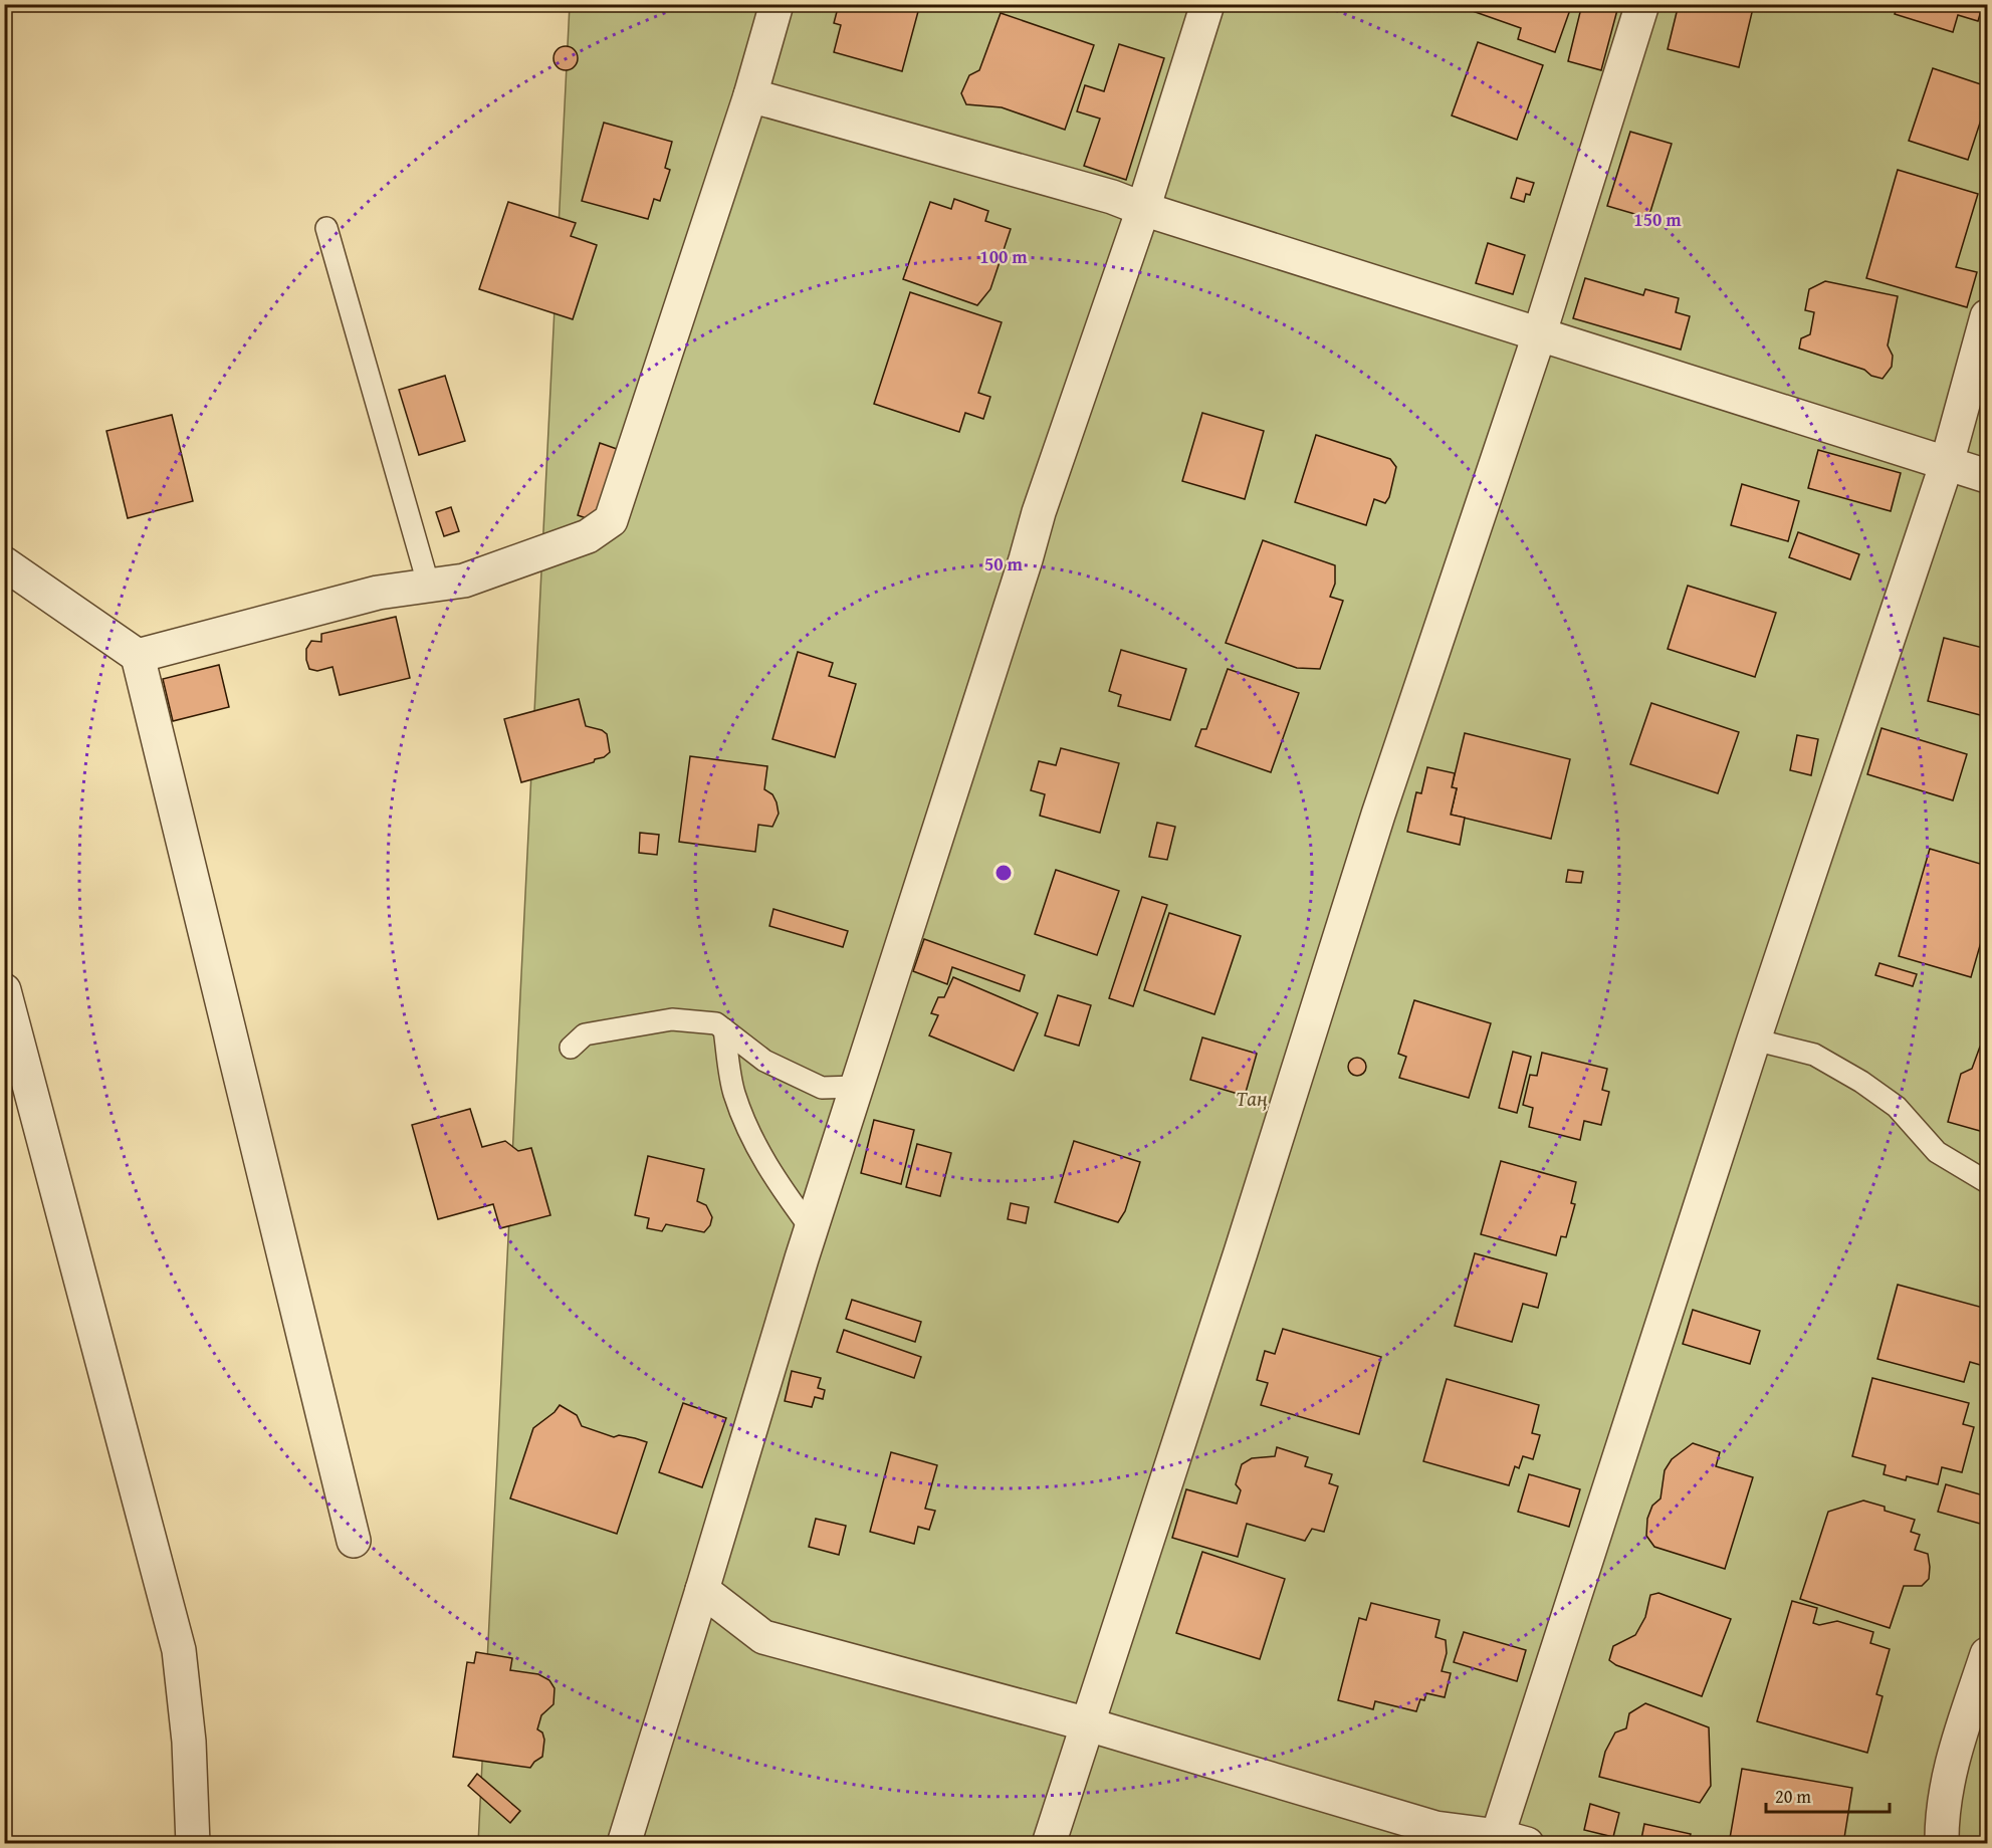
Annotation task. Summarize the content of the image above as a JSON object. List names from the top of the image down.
{
  "parks": ["Таң"],
  "scale_bar": "20 m",
  "rings": ["150 m", "100 m", "50 m"]
}
